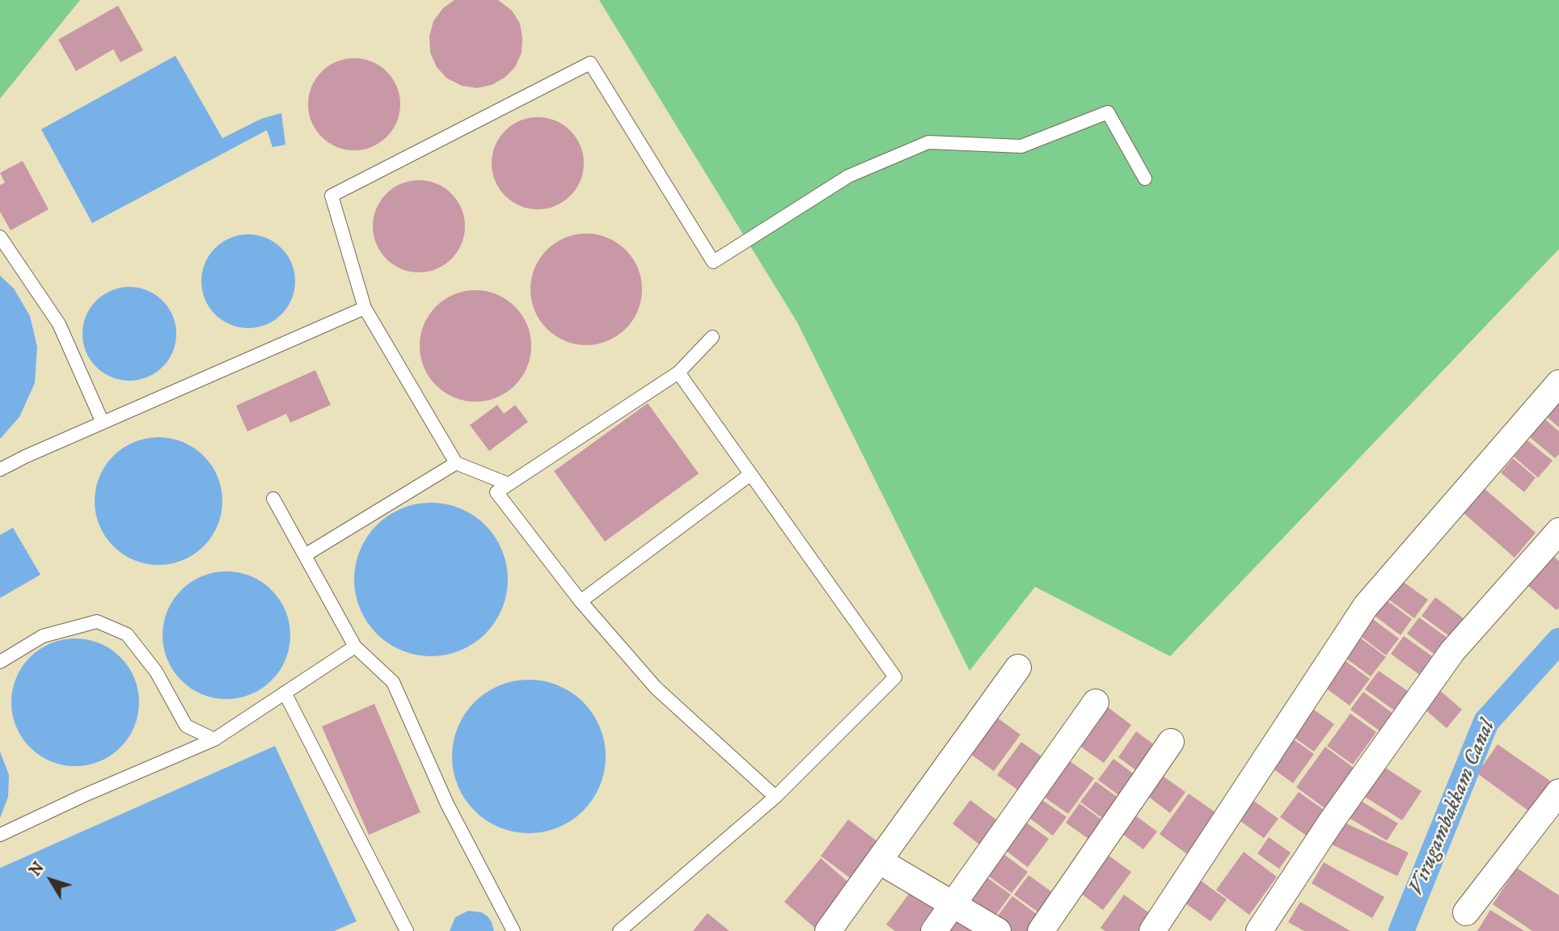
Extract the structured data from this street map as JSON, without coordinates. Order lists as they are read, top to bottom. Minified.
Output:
{"water":["Virugambakkam Canal"],"north":"top left"}
